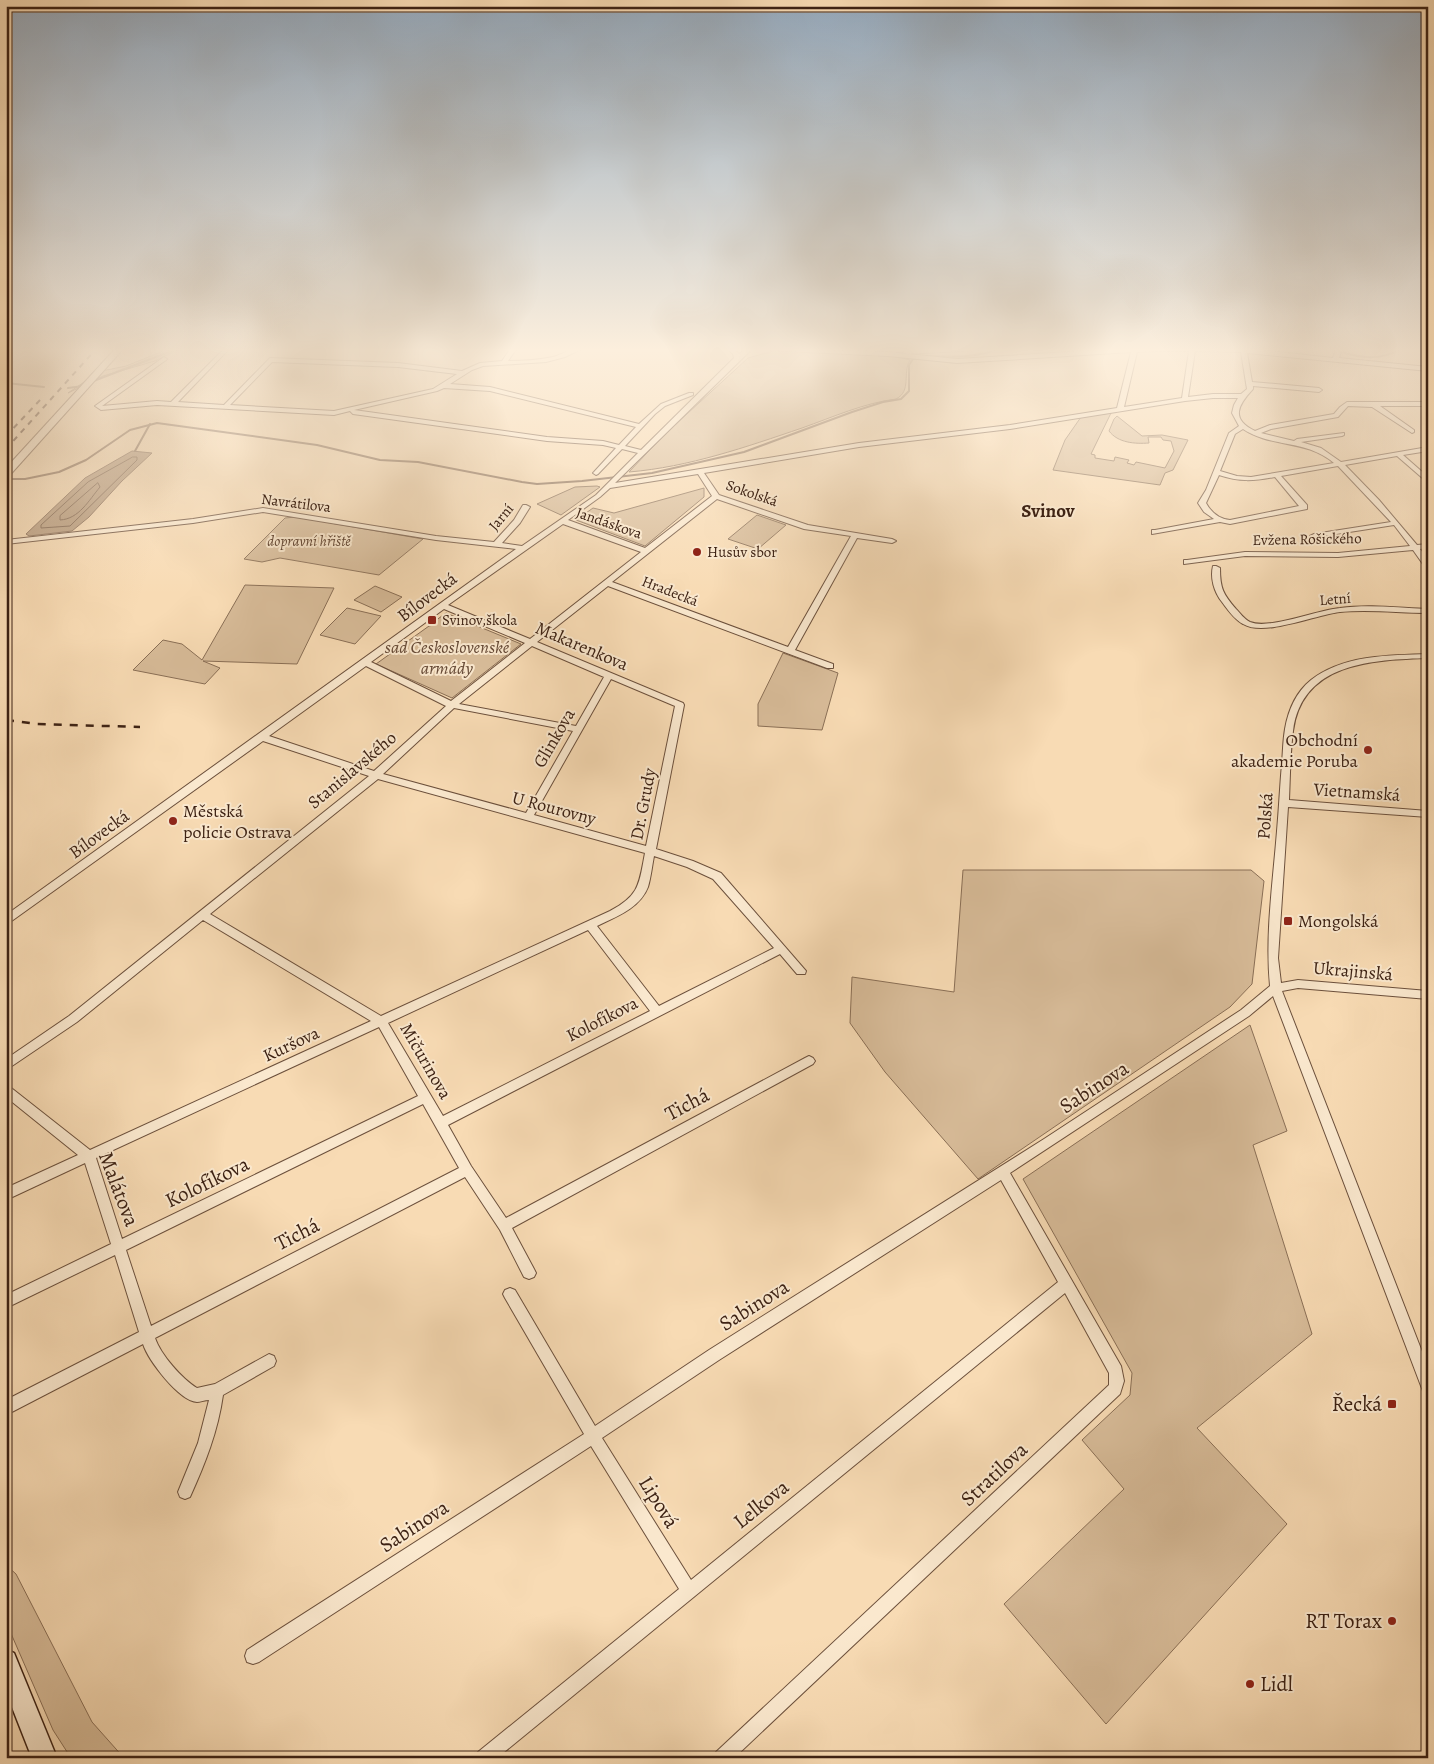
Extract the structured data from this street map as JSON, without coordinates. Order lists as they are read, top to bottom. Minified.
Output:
{"streets":{"street":["Sokolská","Navrátilova","Jarní","Jandáskova","Evžena Rošického","Hradecká","Bílovecká","Letní","Makarenkova","Glinkova","Stanislavského","Vietnamská","Dr. Grudy","U Rourovny","Polská","Ukrajinská","Kolofíkova","Kuršova","Mičurinova","Sabinova","Tichá","Malátova","Stratilova","Lipová","Lelkova"]},"crossings":[["Sokolská","Stanislavského"],["Navrátilova","Jarní"],["Navrátilova","Bílovecká"],["Jandáskova","Bílovecká"],["Jandáskova","Stanislavského"],["Hradecká","Stanislavského"],["Bílovecká","Makarenkova"],["Bílovecká","U Rourovny"],["Makarenkova","Glinkova"],["Makarenkova","Stanislavského"],["Makarenkova","Dr. Grudy"],["Glinkova","U Rourovny"],["Stanislavského","U Rourovny"],["Stanislavského","Mičurinova"],["Vietnamská","Polská"],["Dr. Grudy","U Rourovny"],["Dr. Grudy","Kuršova"],["U Rourovny","Kolofíkova"],["Polská","Ukrajinská"],["Polská","Sabinova"],["Ukrajinská","Sabinova"],["Kolofíkova","Mičurinova"],["Kolofíkova","Malátova"],["Kuršova","Mičurinova"],["Kuršova","Malátova"],["Mičurinova","Tichá"],["Sabinova","Stratilova"],["Sabinova","Lipová"],["Tichá","Malátova"],["Stratilova","Lelkova"],["Lipová","Lelkova"]],"districts":["Svinov"],"parks":["dopravní hřiště","sad Československé armády"],"places":{"other":["Husův sbor","Obchodní akademie Poruba","Městská policie Ostrava","RT Torax","Lidl"],"transit":["Svinov,škola","Mongolská","Řecká"]}}
